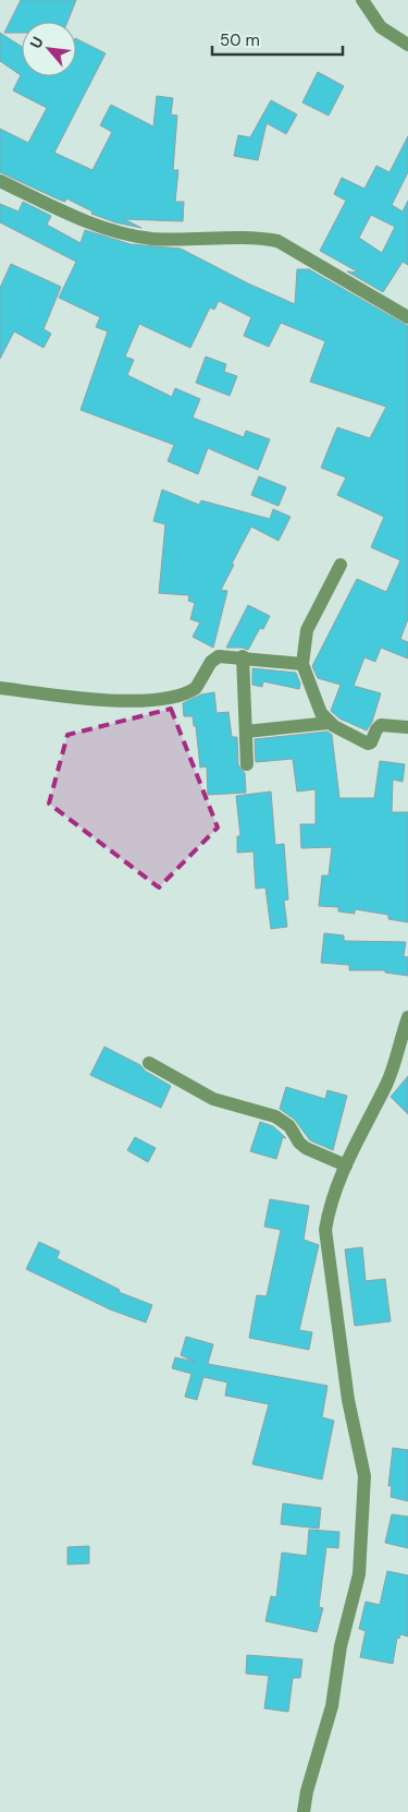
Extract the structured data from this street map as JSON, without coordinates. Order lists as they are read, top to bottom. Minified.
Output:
{"scale_bar":"50 m","north":"top left"}
